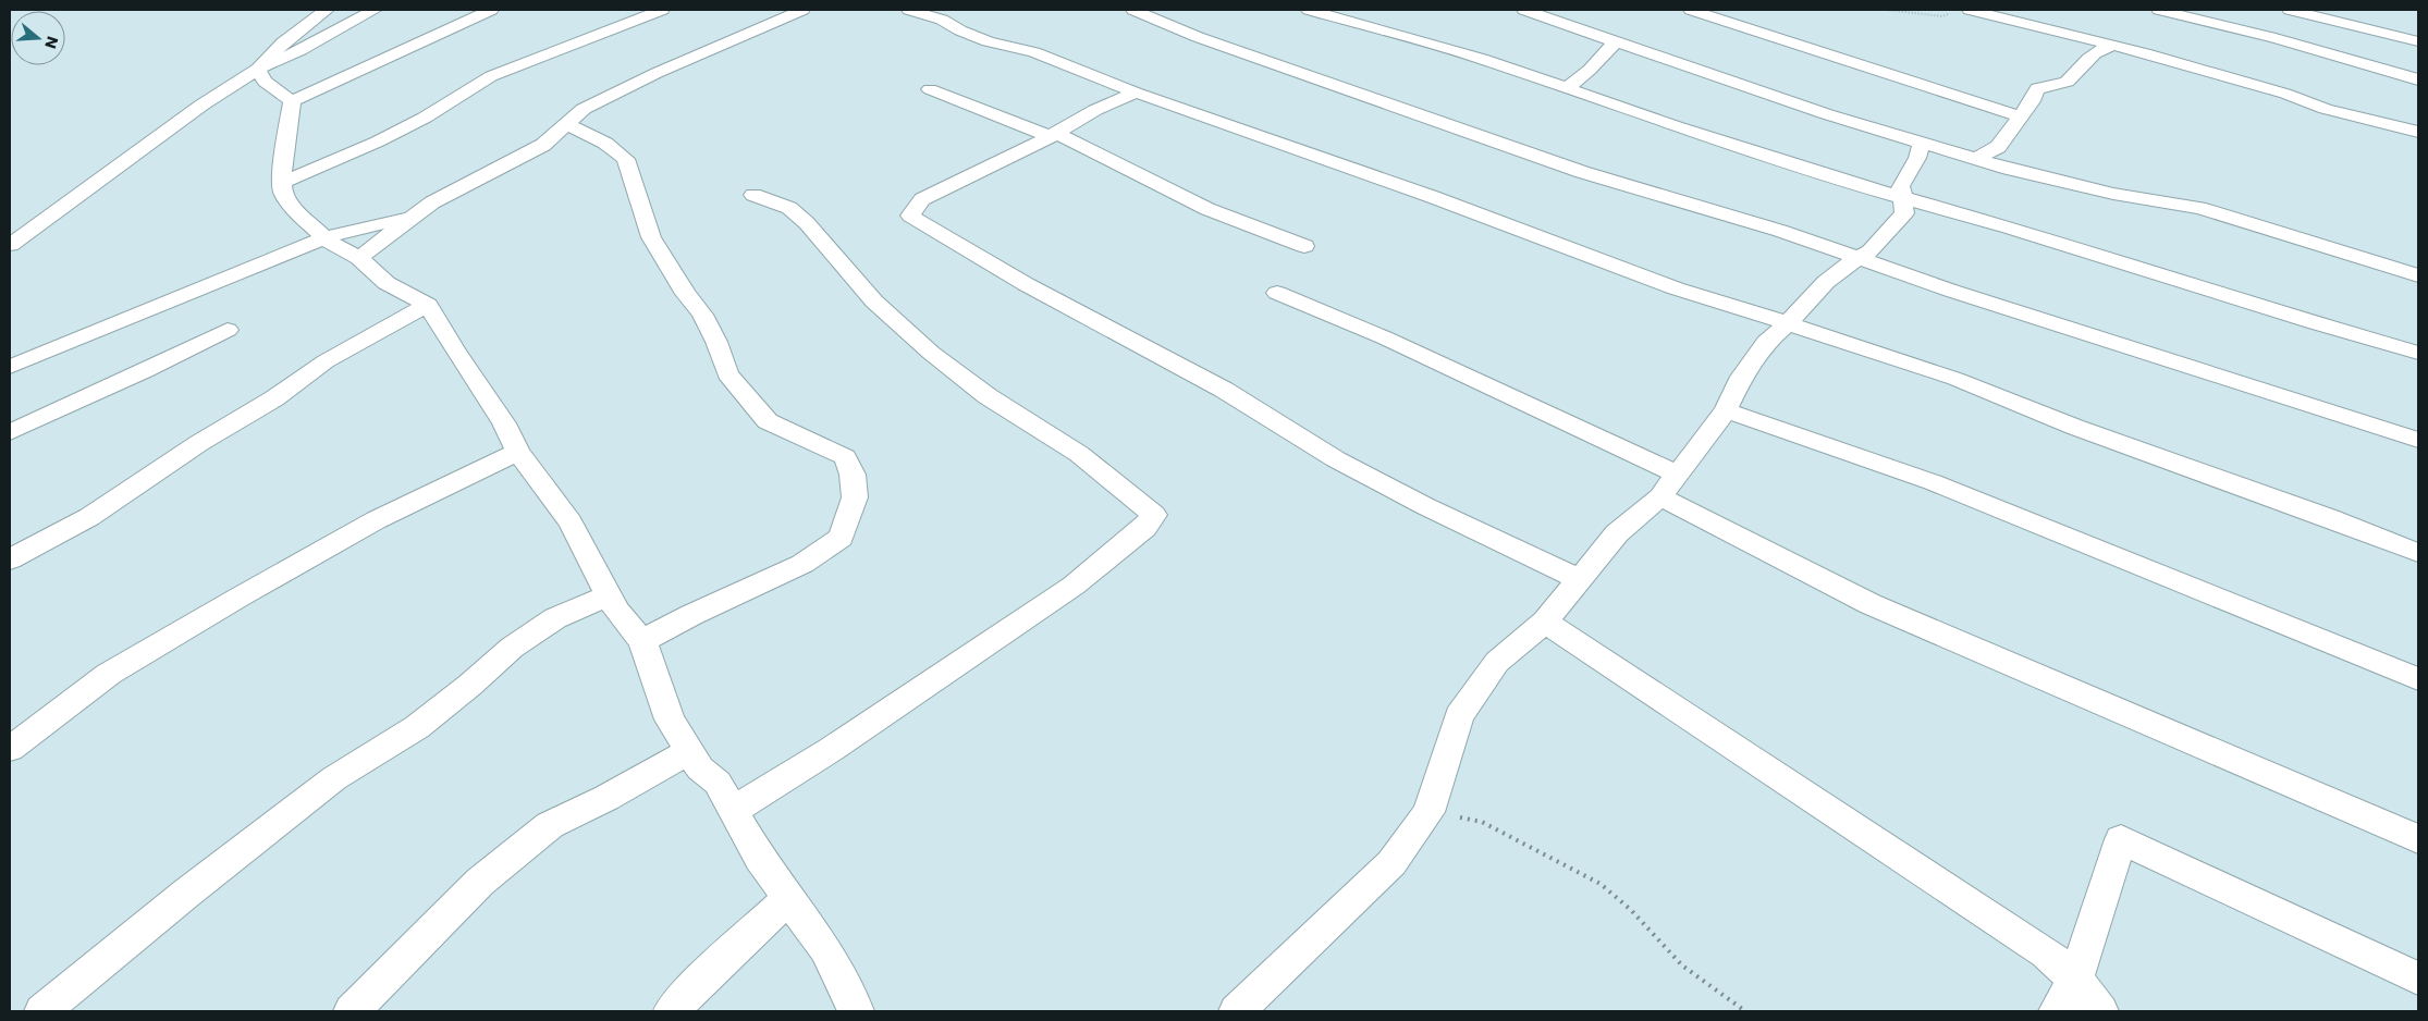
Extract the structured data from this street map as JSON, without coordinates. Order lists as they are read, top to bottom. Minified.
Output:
{"north":"right"}
